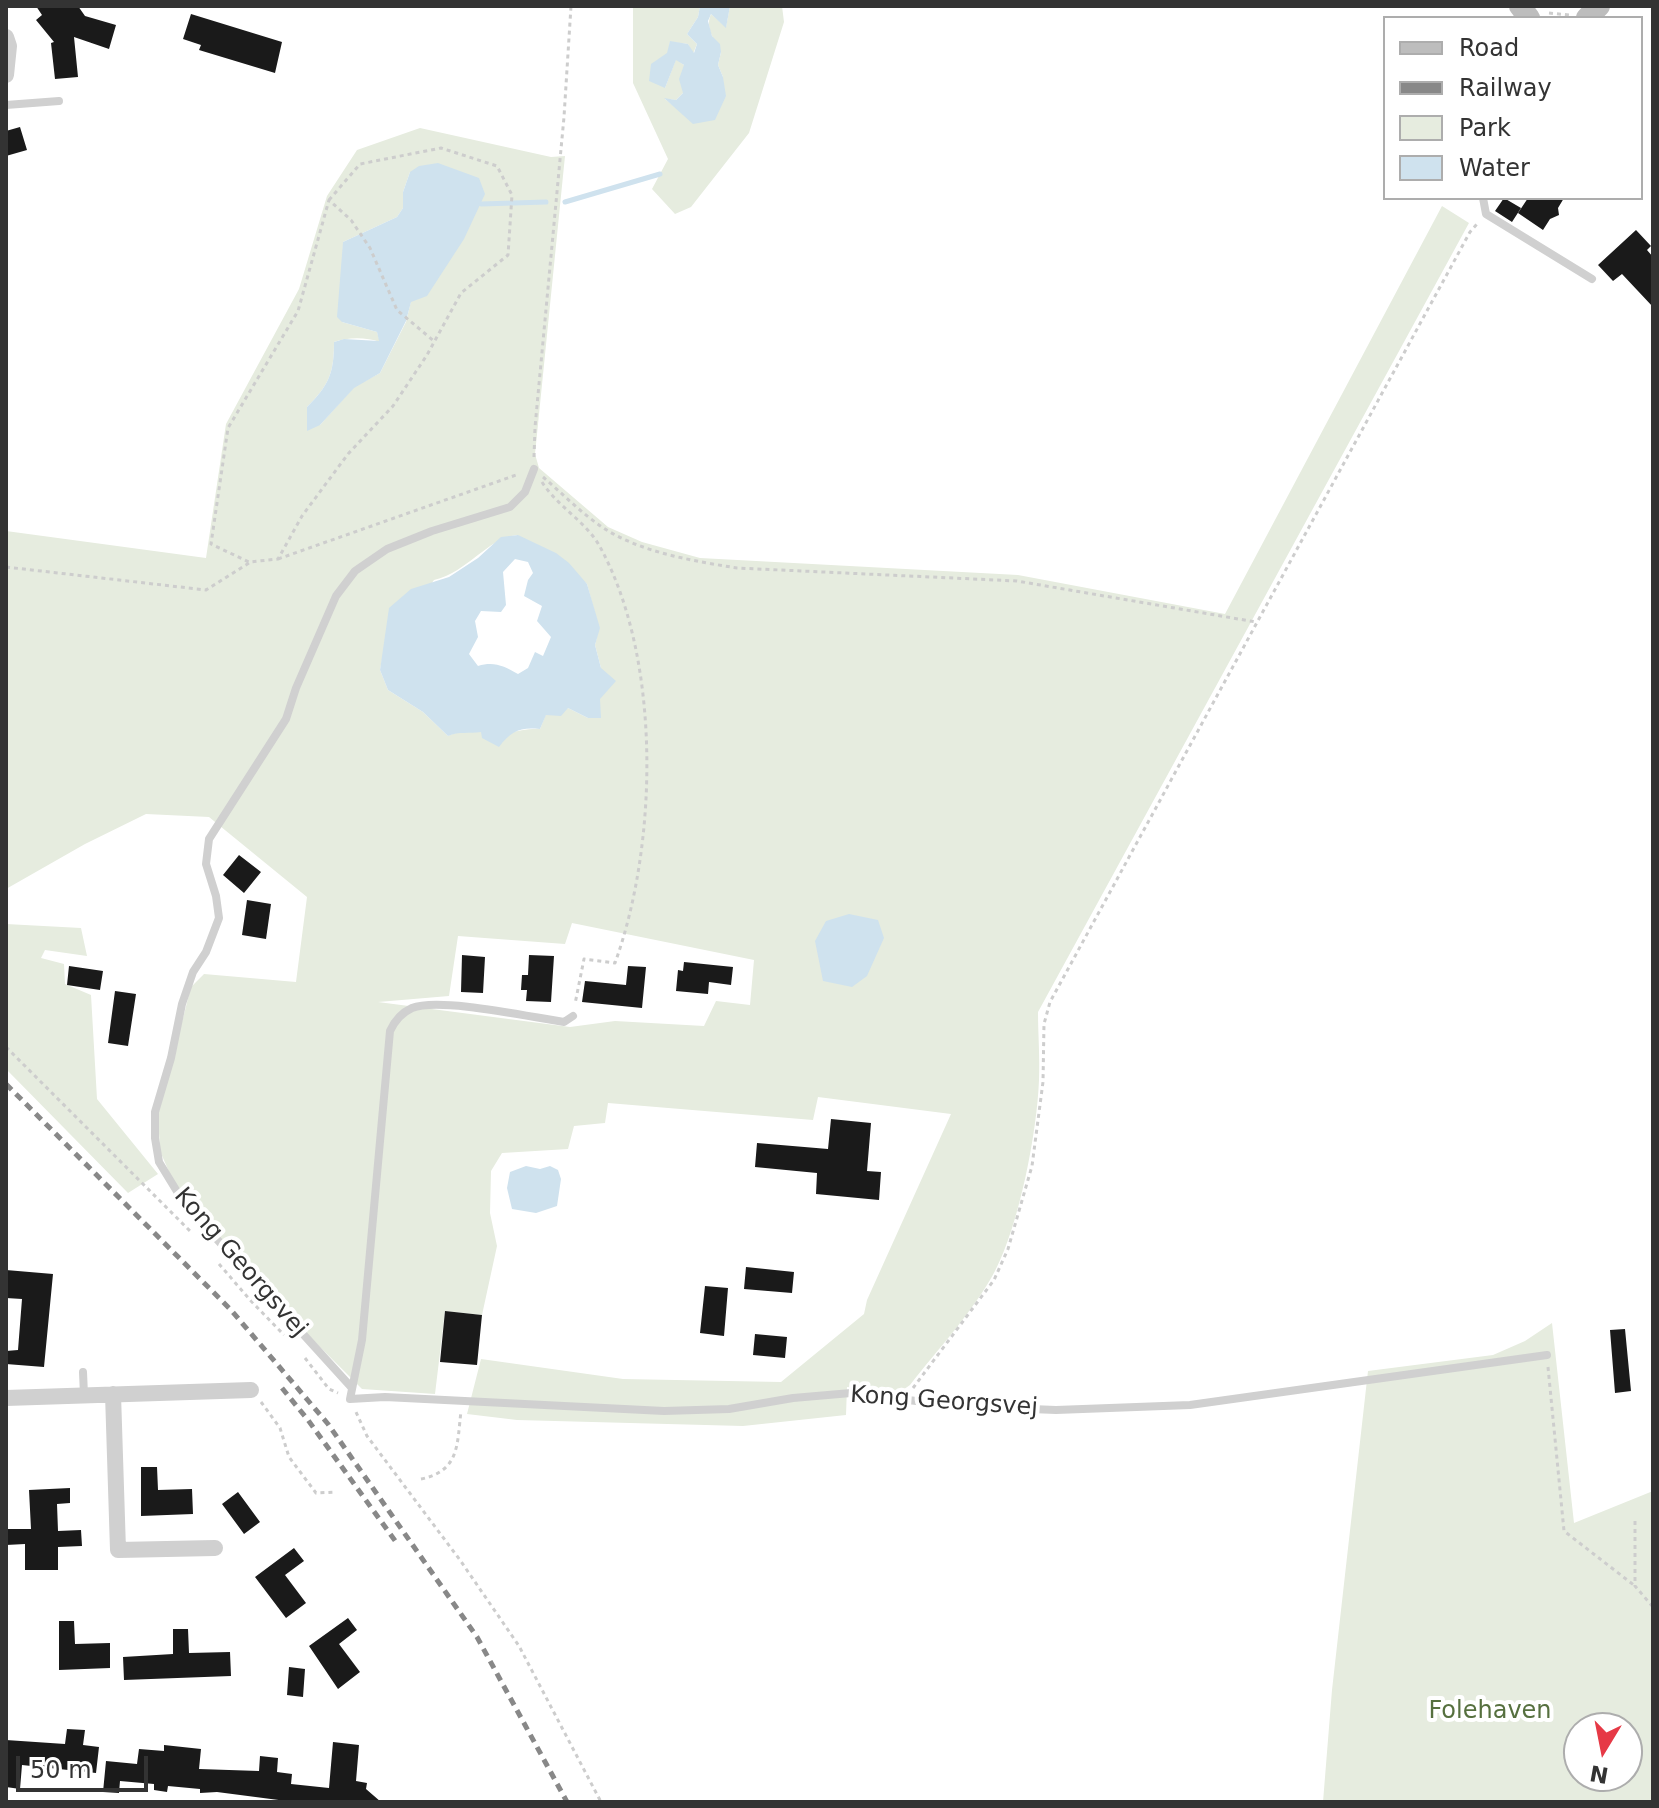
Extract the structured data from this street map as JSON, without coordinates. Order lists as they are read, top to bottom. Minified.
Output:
{"streets":{"lane":["Kong Georgsvej"]},"parks":["Folehaven"],"legend":["Road","Railway","Park","Water"],"scale_bar":"50 m","north":"bottom"}
